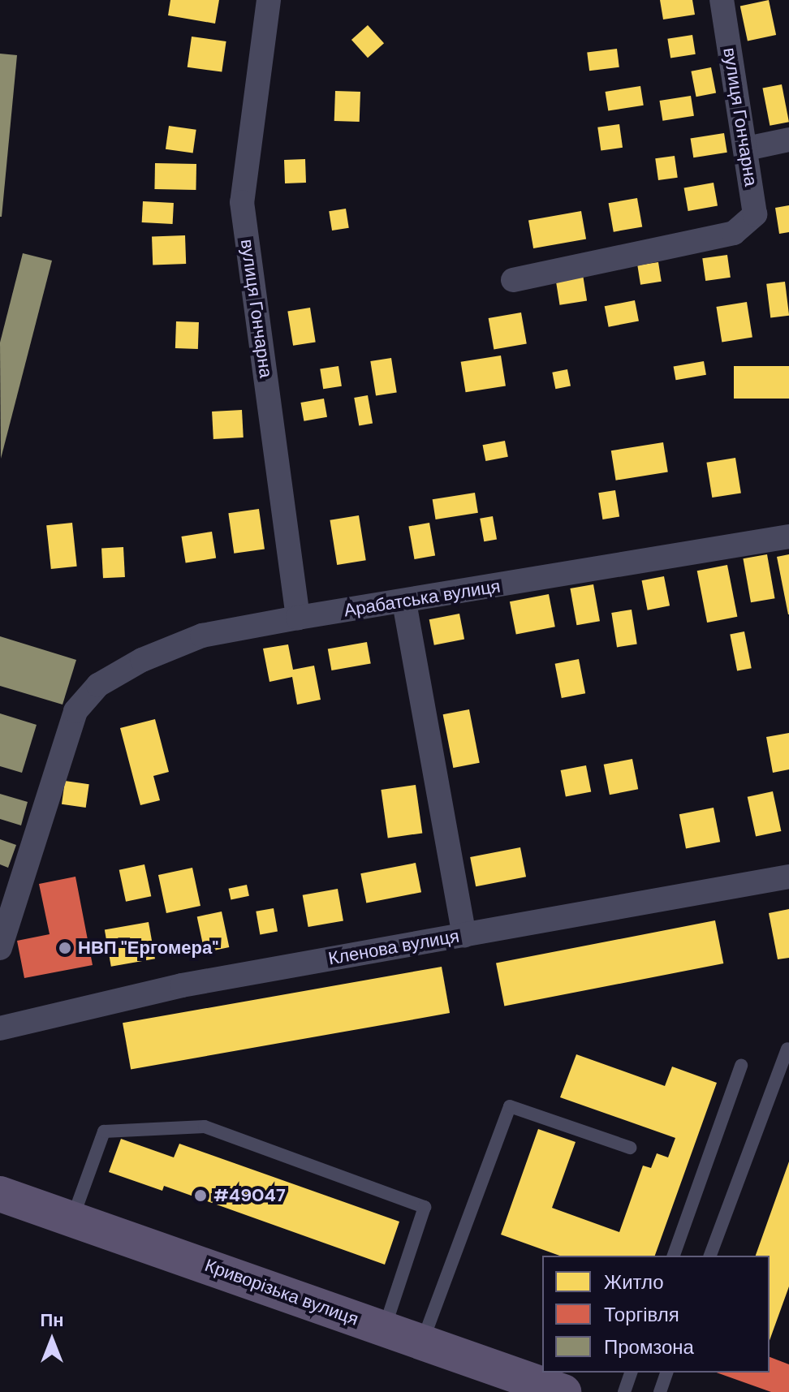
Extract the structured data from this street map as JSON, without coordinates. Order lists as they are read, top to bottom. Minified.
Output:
{"streets":{"main road":["Криворізька вулиця"],"street":["вулиця Гончарна","Арабатська вулиця","Кленова вулиця"]},"crossings":[["вулиця Гончарна","Арабатська вулиця"]],"places":["НВП \"Ергомера\"","#49047"],"legend":["Житло","Торгівля","Промзона"],"north":"top"}
